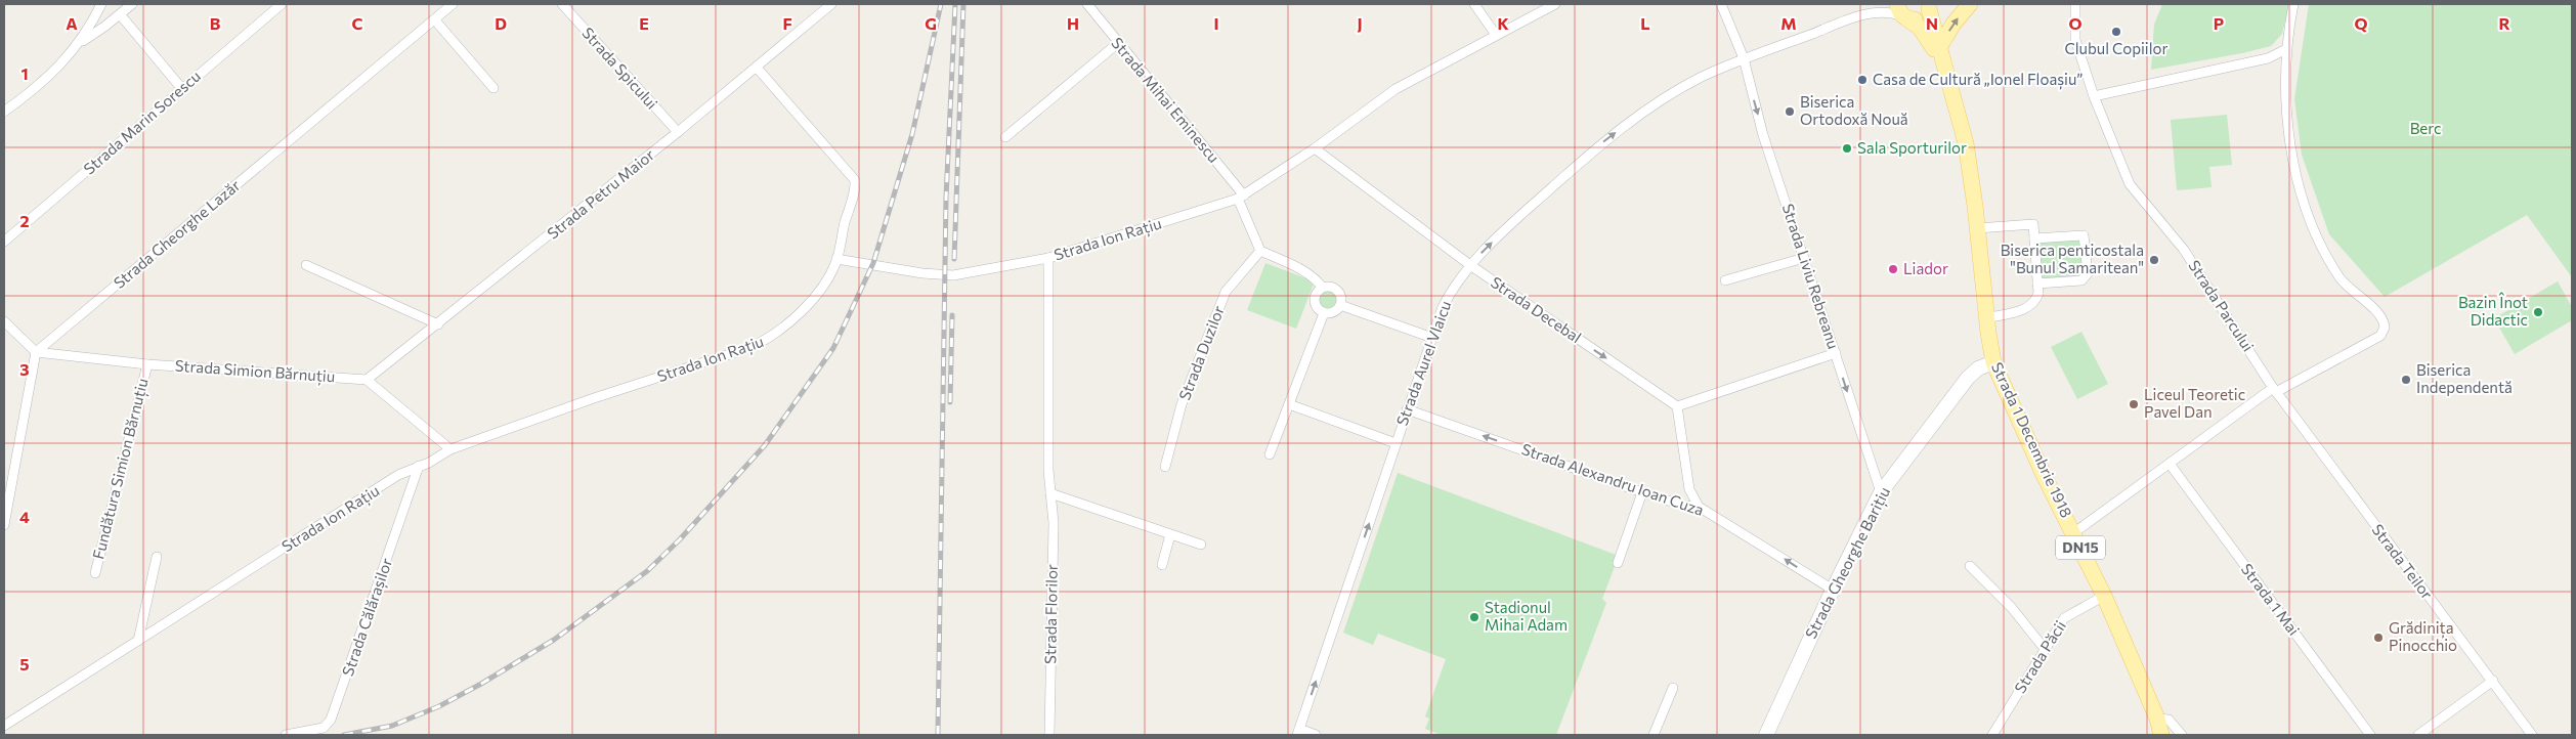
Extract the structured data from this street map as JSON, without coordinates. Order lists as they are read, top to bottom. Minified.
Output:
{"streets":{"main road":["Strada 1 Decembrie 1918","DN15"],"street":["Strada Spicului","Strada Mihai Eminescu","Strada Marin Sorescu","Strada Petru Maior","Strada Gheorghe Lazăr","Strada Ion Rațiu","Strada Liviu Rebreanu","Strada Parcului","Strada Decebal","Strada Duzilor","Strada Aurel Vlaicu","Strada Simion Bărnuțiu","Fundătura Simion Bărnuțiu","Strada Alexandru Ioan Cuza","Strada Teilor","Strada Gheorghe Barițiu","Strada 1 Mai","Strada Florilor","Strada Călărașilor","Strada Păcii"]},"crossings":[["Strada Spicului","Strada Petru Maior"],["Strada Mihai Eminescu","Strada Ion Rațiu"],["Strada Mihai Eminescu","Strada Duzilor"],["Strada Petru Maior","Strada Simion Bărnuțiu"],["Strada Gheorghe Lazăr","Strada Simion Bărnuțiu"],["Strada Ion Rațiu","Strada Decebal"],["Strada Ion Rațiu","Strada Florilor"],["Strada Ion Rațiu","Strada Călărașilor"],["Strada Liviu Rebreanu","Strada Aurel Vlaicu"],["Strada Liviu Rebreanu","Strada Gheorghe Barițiu"],["Strada Parcului","Strada Teilor"],["Strada Decebal","Strada Aurel Vlaicu"],["Strada Aurel Vlaicu","Strada Alexandru Ioan Cuza"],["Strada Simion Bărnuțiu","Fundătura Simion Bărnuțiu"],["Strada 1 Decembrie 1918","DN15"],["Strada 1 Decembrie 1918","Strada Gheorghe Barițiu"],["Strada 1 Decembrie 1918","Strada Păcii"],["Strada Alexandru Ioan Cuza","Strada Gheorghe Barițiu"]],"one_way":["Strada Liviu Rebreanu","Strada Decebal","Strada Aurel Vlaicu","Strada Alexandru Ioan Cuza"],"parks":["Berc"],"places":["Clubul Copiilor","Casa de Cultură „Ionel Floașiu”","Biserica Ortodoxă Nouă","Sala Sporturilor","Biserica penticostala \"Bunul Samaritean\"","Liador","Bazin Înot Didactic","Biserica Independentă","Liceul Teoretic Pavel Dan","Stadionul Mihai Adam","Grădinița Pinocchio"],"grid":{"columns":["A","B","C","D","E","F","G","H","I","J","K","L","M","N","O","P","Q","R"],"rows":["1","2","3","4","5"]}}
